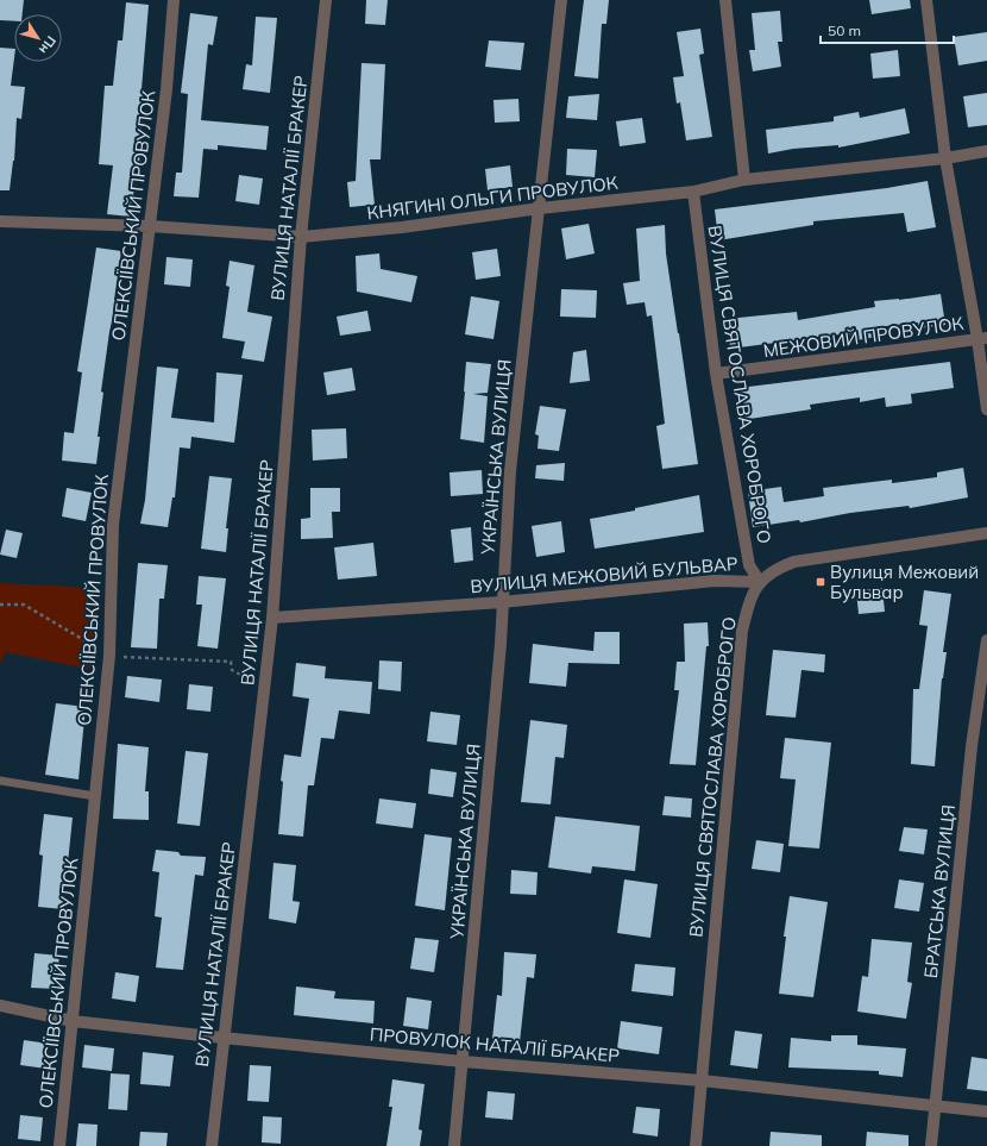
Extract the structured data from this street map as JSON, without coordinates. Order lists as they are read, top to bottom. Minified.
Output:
{"streets":{"street":["ВУЛИЦЯ НАТАЛІЇ БРАКЕР","КНЯГИНІ ОЛЬГИ ПРОВУЛОК","ОЛЕКСІЇВСЬКИЙ ПРОВУЛОК","МЕЖОВИЙ ПРОВУЛОК","ВУЛИЦЯ СВЯТОСЛАВА ХОРОБРОГО","УКРАЇНСЬКА ВУЛИЦЯ","ВУЛИЦЯ МЕЖОВИЙ БУЛЬВАР","БРАТСЬКА ВУЛИЦЯ","ПРОВУЛОК НАТАЛІЇ БРАКЕР"]},"crossings":[["ВУЛИЦЯ НАТАЛІЇ БРАКЕР","КНЯГИНІ ОЛЬГИ ПРОВУЛОК"],["ВУЛИЦЯ НАТАЛІЇ БРАКЕР","ВУЛИЦЯ МЕЖОВИЙ БУЛЬВАР"],["ВУЛИЦЯ НАТАЛІЇ БРАКЕР","ПРОВУЛОК НАТАЛІЇ БРАКЕР"],["КНЯГИНІ ОЛЬГИ ПРОВУЛОК","ОЛЕКСІЇВСЬКИЙ ПРОВУЛОК"],["КНЯГИНІ ОЛЬГИ ПРОВУЛОК","ВУЛИЦЯ СВЯТОСЛАВА ХОРОБРОГО"],["КНЯГИНІ ОЛЬГИ ПРОВУЛОК","УКРАЇНСЬКА ВУЛИЦЯ"],["ОЛЕКСІЇВСЬКИЙ ПРОВУЛОК","ПРОВУЛОК НАТАЛІЇ БРАКЕР"],["МЕЖОВИЙ ПРОВУЛОК","ВУЛИЦЯ СВЯТОСЛАВА ХОРОБРОГО"],["ВУЛИЦЯ СВЯТОСЛАВА ХОРОБРОГО","ВУЛИЦЯ МЕЖОВИЙ БУЛЬВАР"],["ВУЛИЦЯ СВЯТОСЛАВА ХОРОБРОГО","ПРОВУЛОК НАТАЛІЇ БРАКЕР"],["УКРАЇНСЬКА ВУЛИЦЯ","ВУЛИЦЯ МЕЖОВИЙ БУЛЬВАР"],["УКРАЇНСЬКА ВУЛИЦЯ","ПРОВУЛОК НАТАЛІЇ БРАКЕР"],["БРАТСЬКА ВУЛИЦЯ","ПРОВУЛОК НАТАЛІЇ БРАКЕР"]],"places":{"transit":["Вулиця Межовий Бульвар"]},"scale_bar":"50 m","north":"bottom right"}
